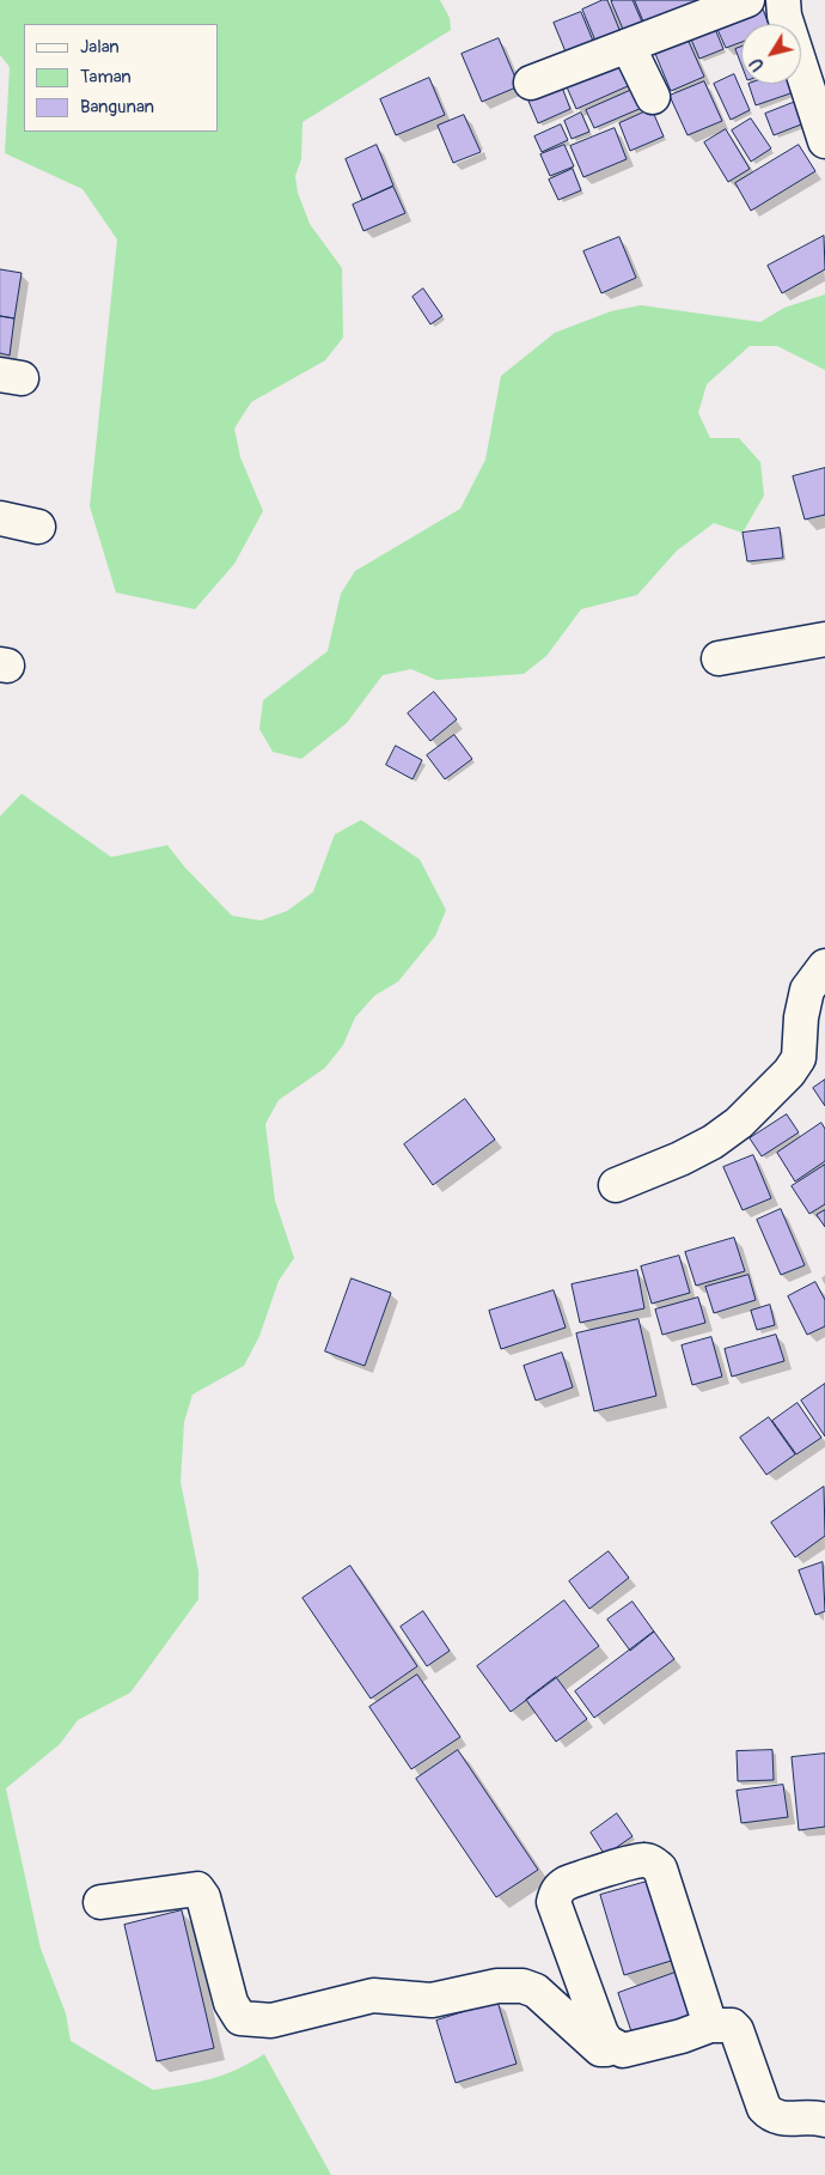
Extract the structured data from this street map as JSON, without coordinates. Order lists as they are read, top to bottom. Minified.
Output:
{"legend":["Jalan","Taman","Bangunan"],"north":"bottom left"}
